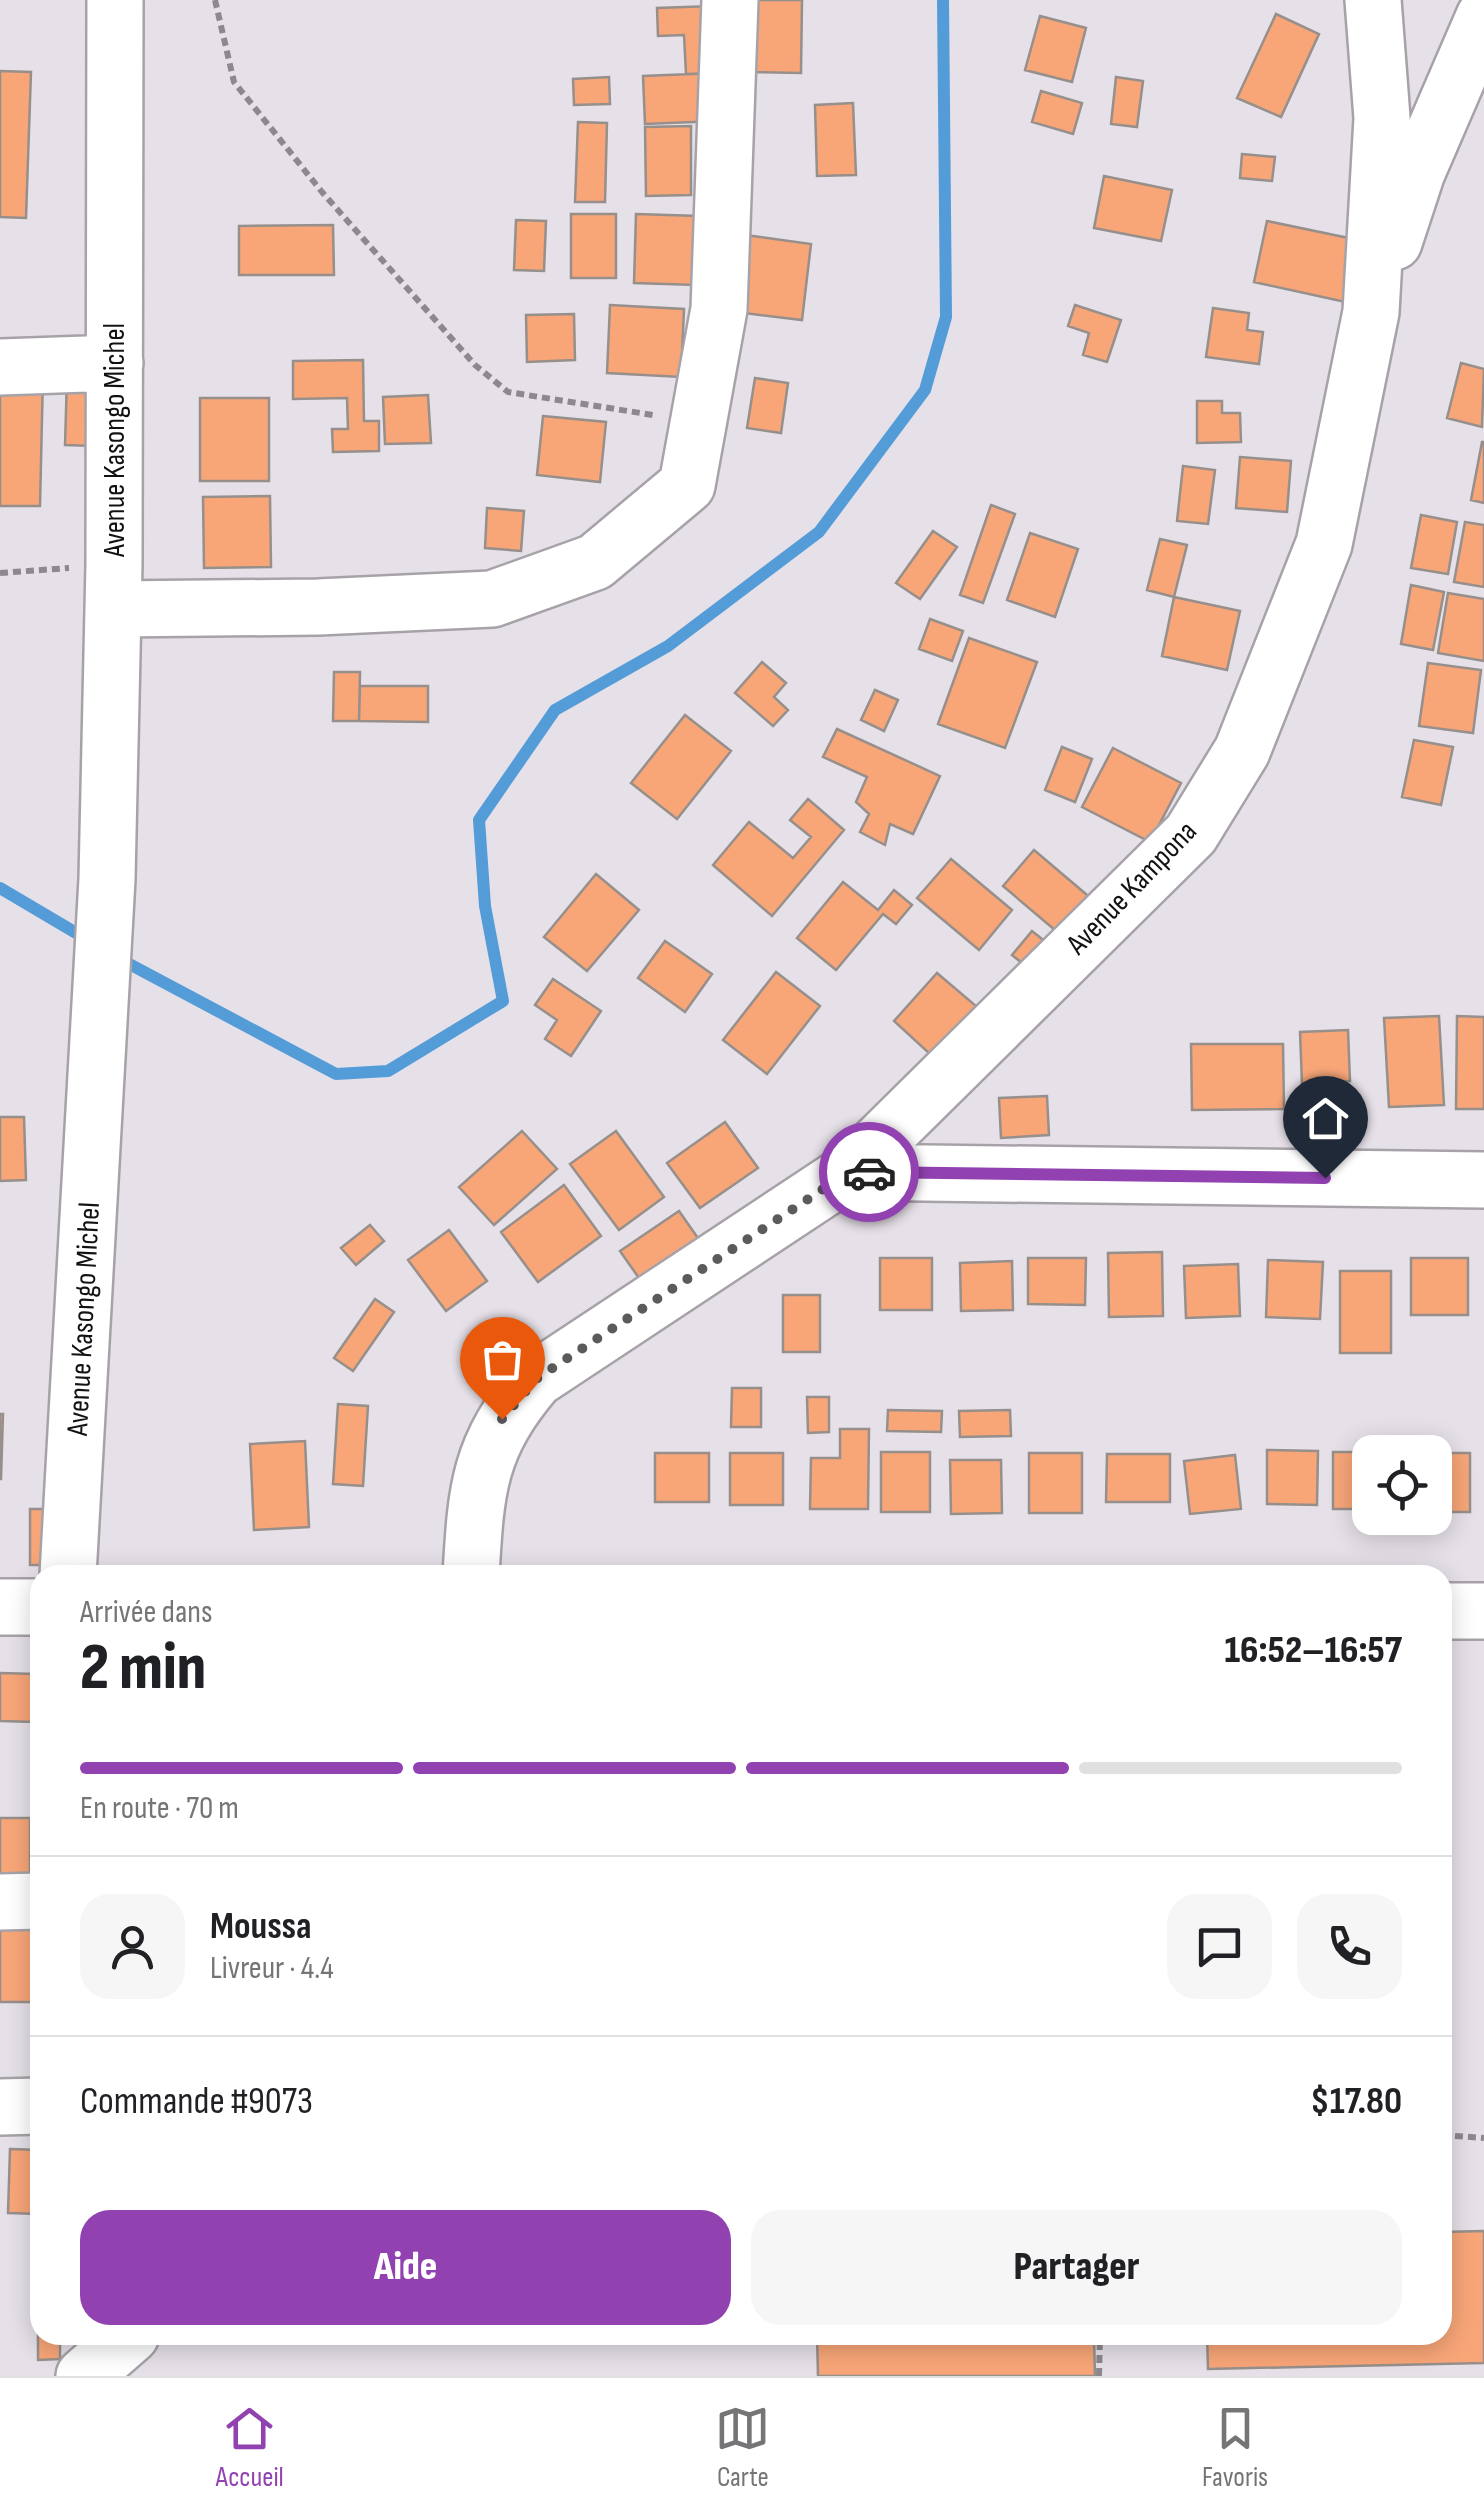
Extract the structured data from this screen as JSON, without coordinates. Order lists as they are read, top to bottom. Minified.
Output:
{"streets":{"street":["Avenue Kasongo Michel","Avenue Kampona"]},"page":{"heading":["2 min","Arrivée dans","16:52–16:57"],"panel":["Moussa","Livreur · 4.4","Commande #9073","$17.80"],"bar":"En route · 70 m","buttons":["Aide","Partager"],"tabs":["Accueil","Carte","Favoris"]}}
